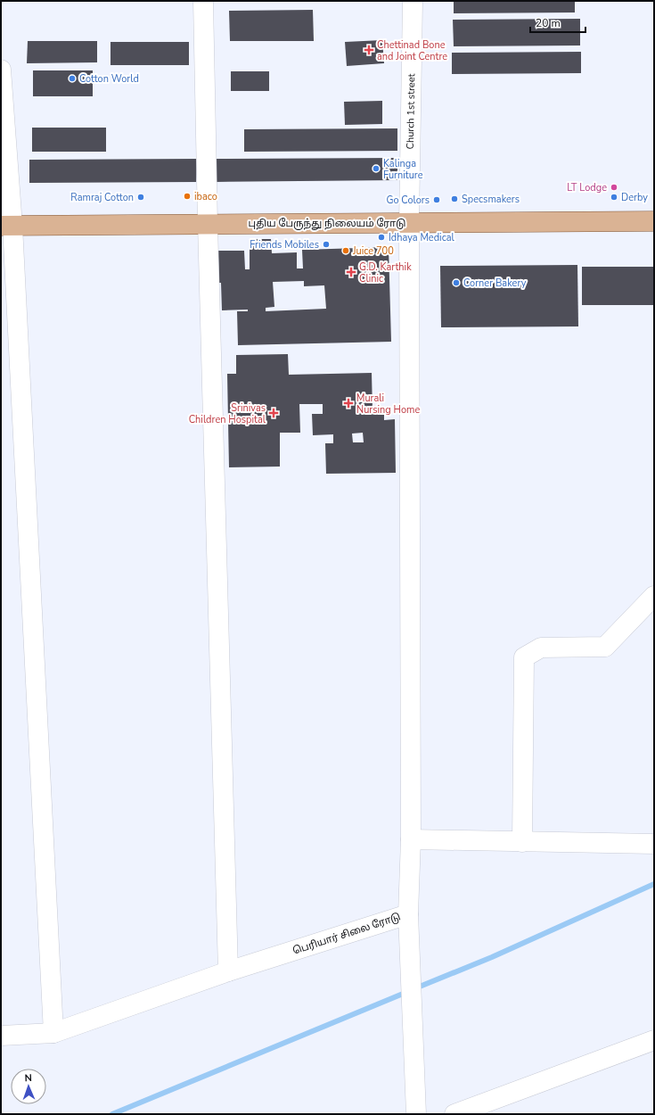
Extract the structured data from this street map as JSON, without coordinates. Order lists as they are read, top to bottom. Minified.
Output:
{"streets":{"main road":["புதிய பேருந்து நிலையம் ரோடு"],"street":["Church 1st street","பெரியார் சிலை ரோடு"]},"crossings":[["Church 1st street","புதிய பேருந்து நிலையம் ரோடு"],["Church 1st street","பெரியார் சிலை ரோடு"]],"places":{"health":["Chettinad Bone and Joint Centre","G.D. Karthik Clinic","Murali Nursing Home","Srinivas Children Hospital"],"other":["Cotton World","Kalinga Furniture","LT Lodge","ibaco","Ramraj Cotton","Derby","Specsmakers","Go Colors","Idhaya Medical","Friends Mobiles","Juice 700","Corner Bakery"]},"scale_bar":"20 m","north":"top"}
